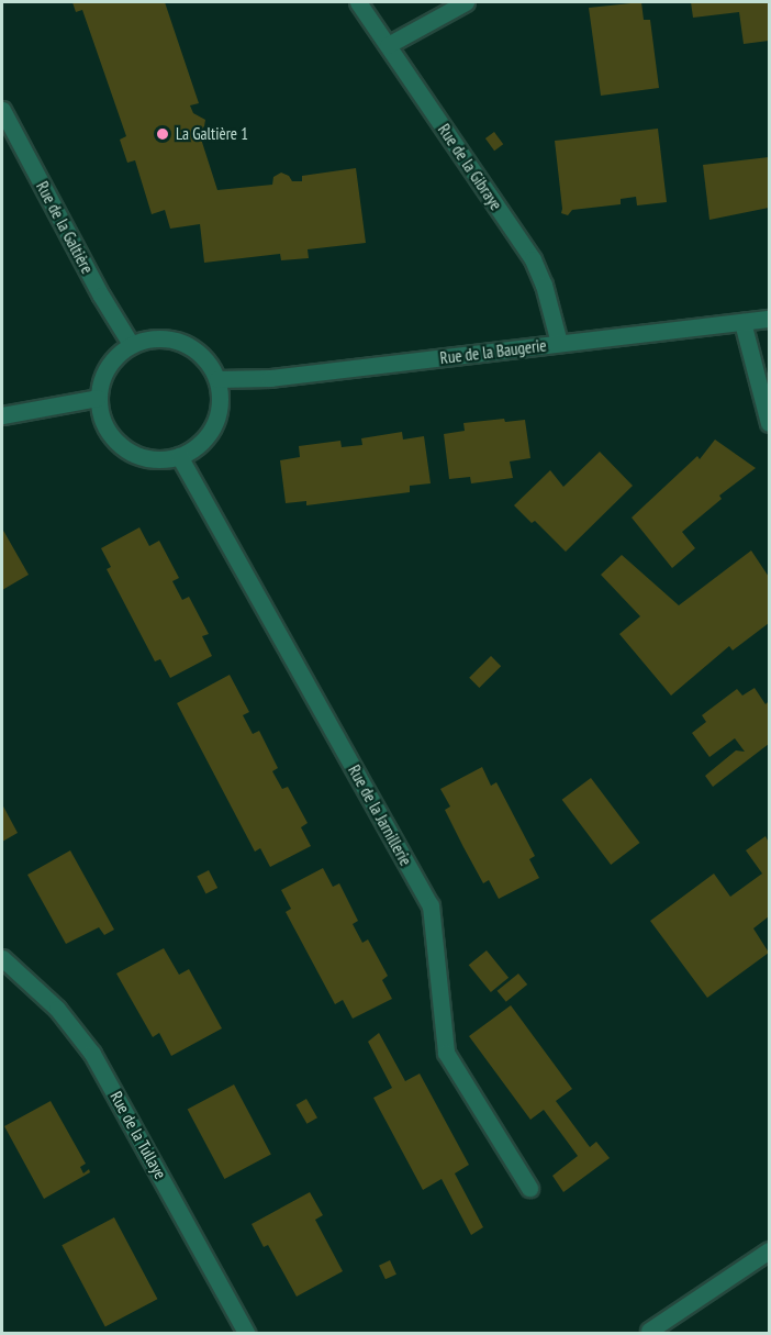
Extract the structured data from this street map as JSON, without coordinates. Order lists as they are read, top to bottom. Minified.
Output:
{"streets":{"street":["Rue de la Gibraye","Rue de la Galtière","Rue de la Baugerie","Rue de la Jarnillerie","Rue de la Tullaye"]},"crossings":[["Rue de la Gibraye","Rue de la Baugerie"],["Rue de la Galtière","Rue de la Baugerie"],["Rue de la Galtière","Rue de la Jarnillerie"],["Rue de la Baugerie","Rue de la Jarnillerie"]],"places":["La Galtière 1"]}
